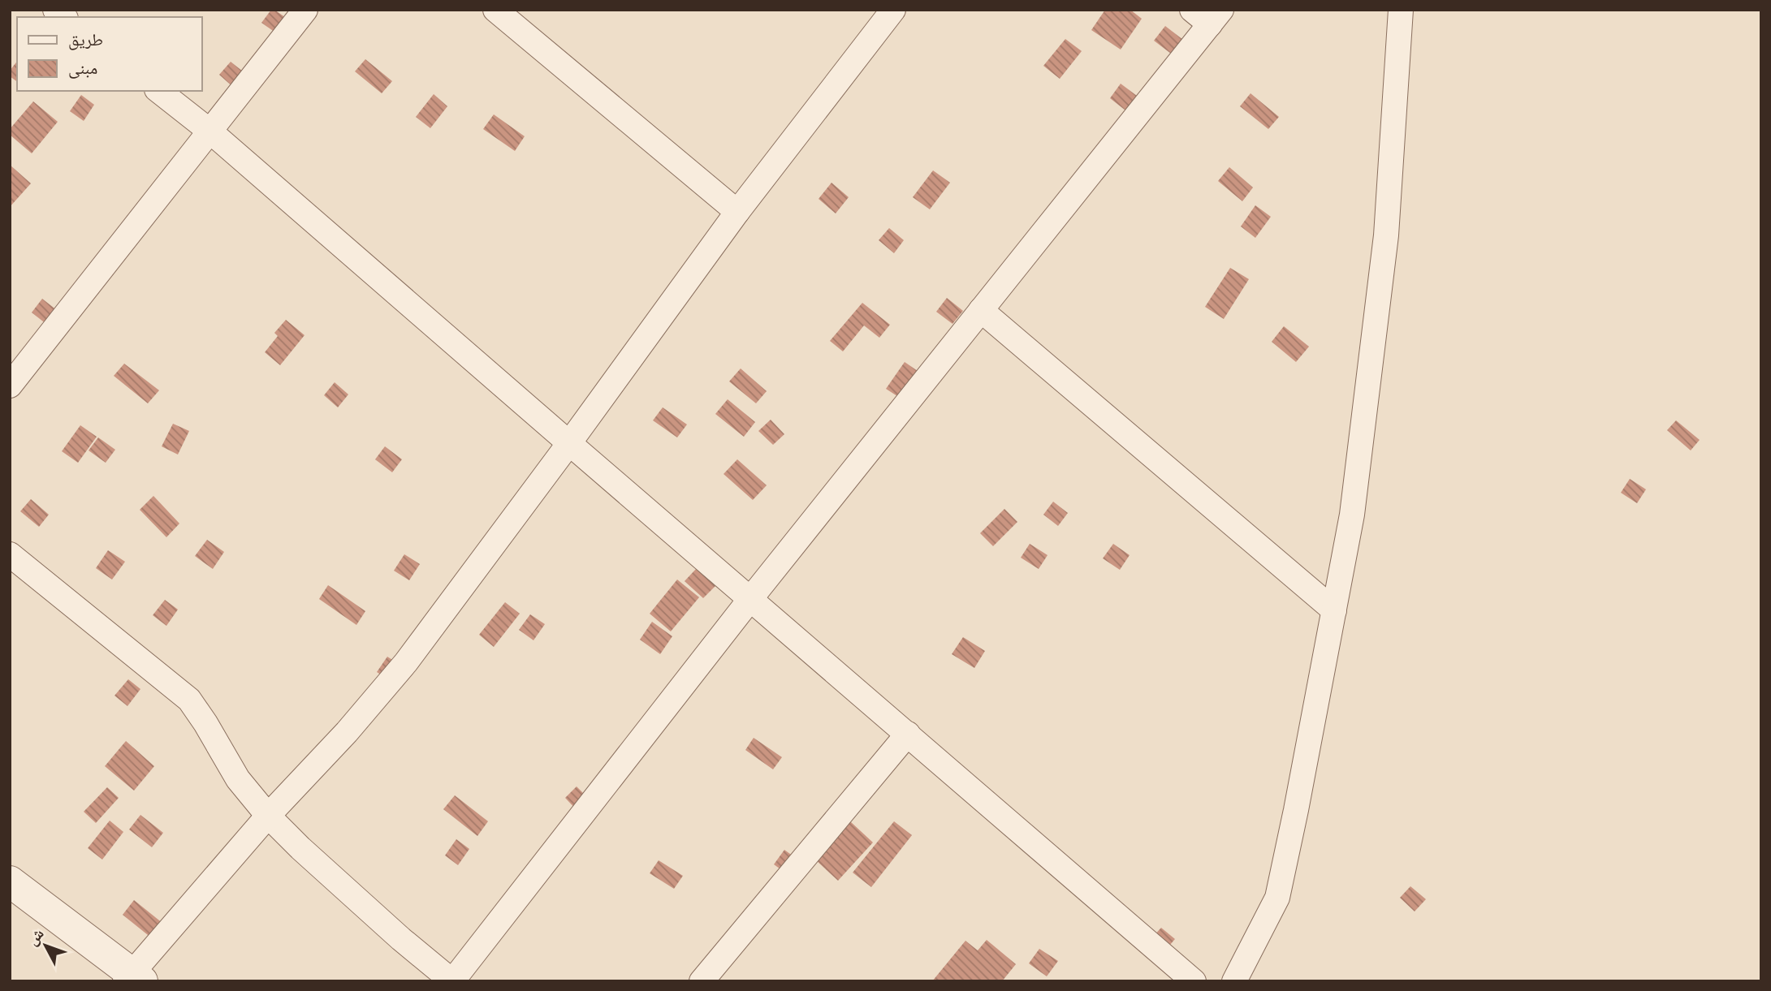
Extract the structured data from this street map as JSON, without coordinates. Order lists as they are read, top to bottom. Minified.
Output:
{"legend":["طريق","مبنى"],"north":"top left"}
